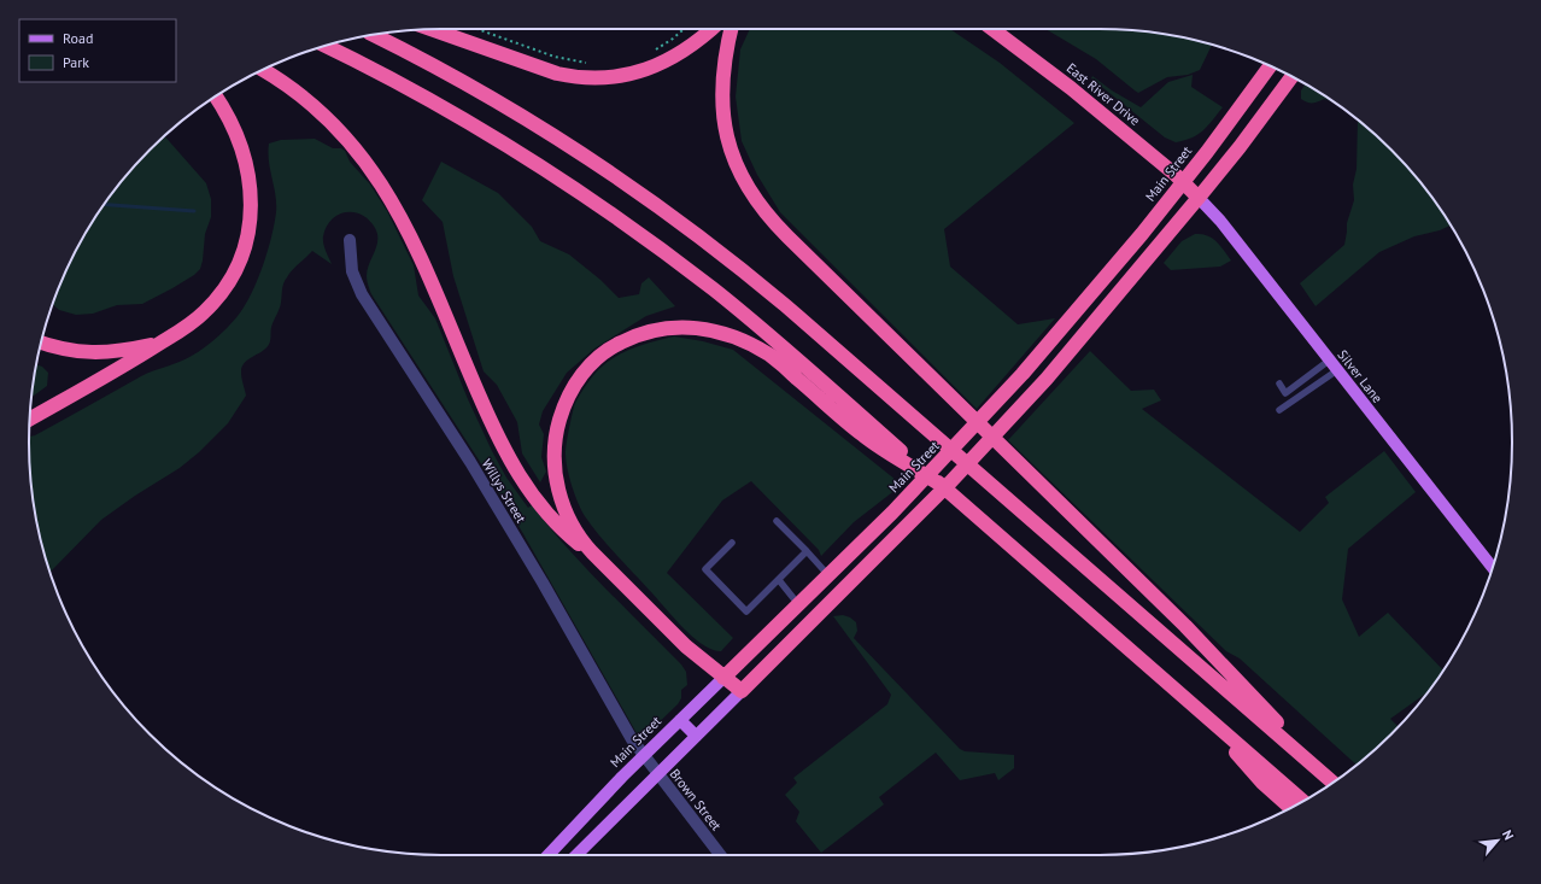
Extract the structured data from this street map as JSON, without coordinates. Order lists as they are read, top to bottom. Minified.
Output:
{"streets":{"highway":["East River Drive","Main Street"],"main road":["Silver Lane"],"street":["Willys Street","Brown Street"]},"crossings":[["East River Drive","Main Street"],["East River Drive","Silver Lane"],["Main Street","Willys Street"],["Main Street","Brown Street"],["Willys Street","Brown Street"]],"legend":["Road","Park"],"north":"top right"}
